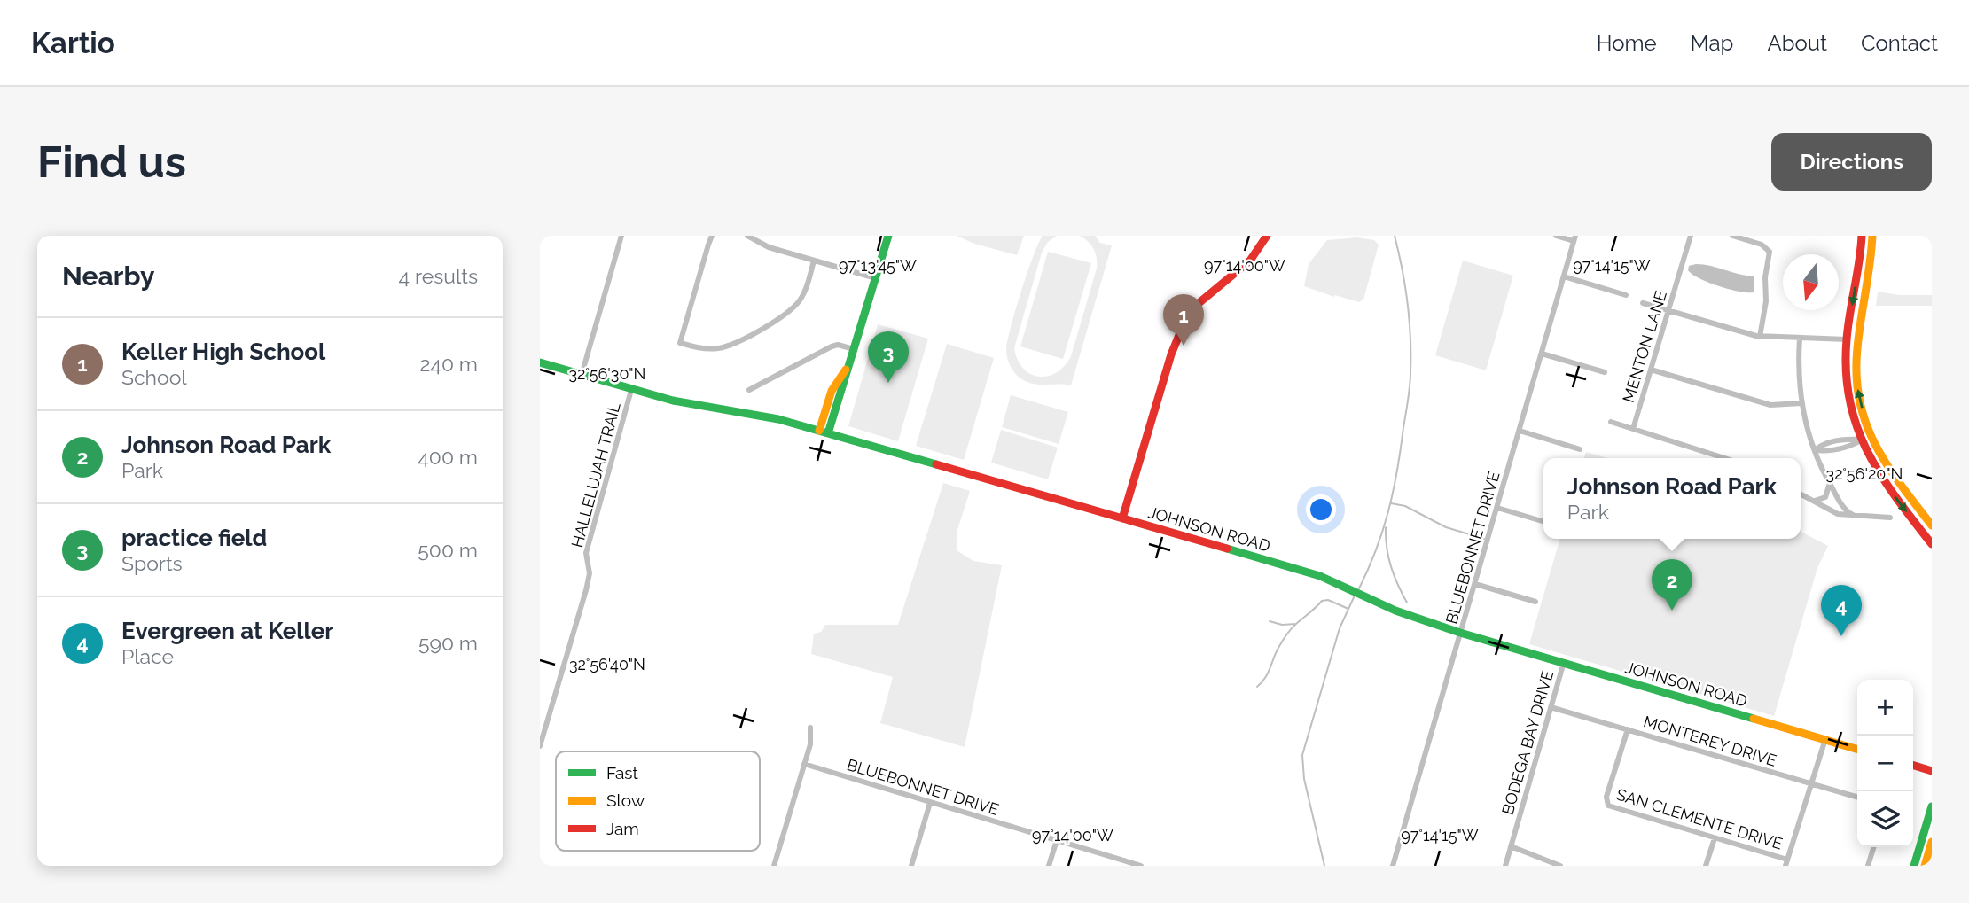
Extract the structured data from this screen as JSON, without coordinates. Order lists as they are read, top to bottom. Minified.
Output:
{"streets":{"main road":["JOHNSON ROAD"],"street":["MENTON LANE","HALLELUJAH TRAIL","BLUEBONNET DRIVE","MONTEREY DRIVE","BODEGA BAY DRIVE","SAN CLEMENTE DRIVE"]},"crossings":[["HALLELUJAH TRAIL","JOHNSON ROAD"],["JOHNSON ROAD","BLUEBONNET DRIVE"],["JOHNSON ROAD","BODEGA BAY DRIVE"],["MONTEREY DRIVE","BODEGA BAY DRIVE"],["MONTEREY DRIVE","SAN CLEMENTE DRIVE"]],"legend":["Fast","Slow","Jam"],"north":"bottom","page":{"header":"Kartio","nav":["Home","Map","About","Contact"],"buttons":"Directions","title":"Find us","heading":["Nearby","4 results"],"pins":["1","3","2","4"],"list":[{"mark":"1","name":"Keller High School","note":"School","value":"240 m"},{"mark":"2","name":"Johnson Road Park","note":"Park","value":"400 m"},{"mark":"3","name":"practice field","note":"Sports","value":"500 m"},{"mark":"4","name":"Evergreen at Keller","note":"Place","value":"590 m"}],"popup":["Johnson Road Park","Park"],"map_buttons":["+","−"]},"coordinates":["97°13'45\"W","97°14'00\"W","97°14'15\"W","32°56'30\"N","32°56'20\"N","32°56'40\"N"]}
